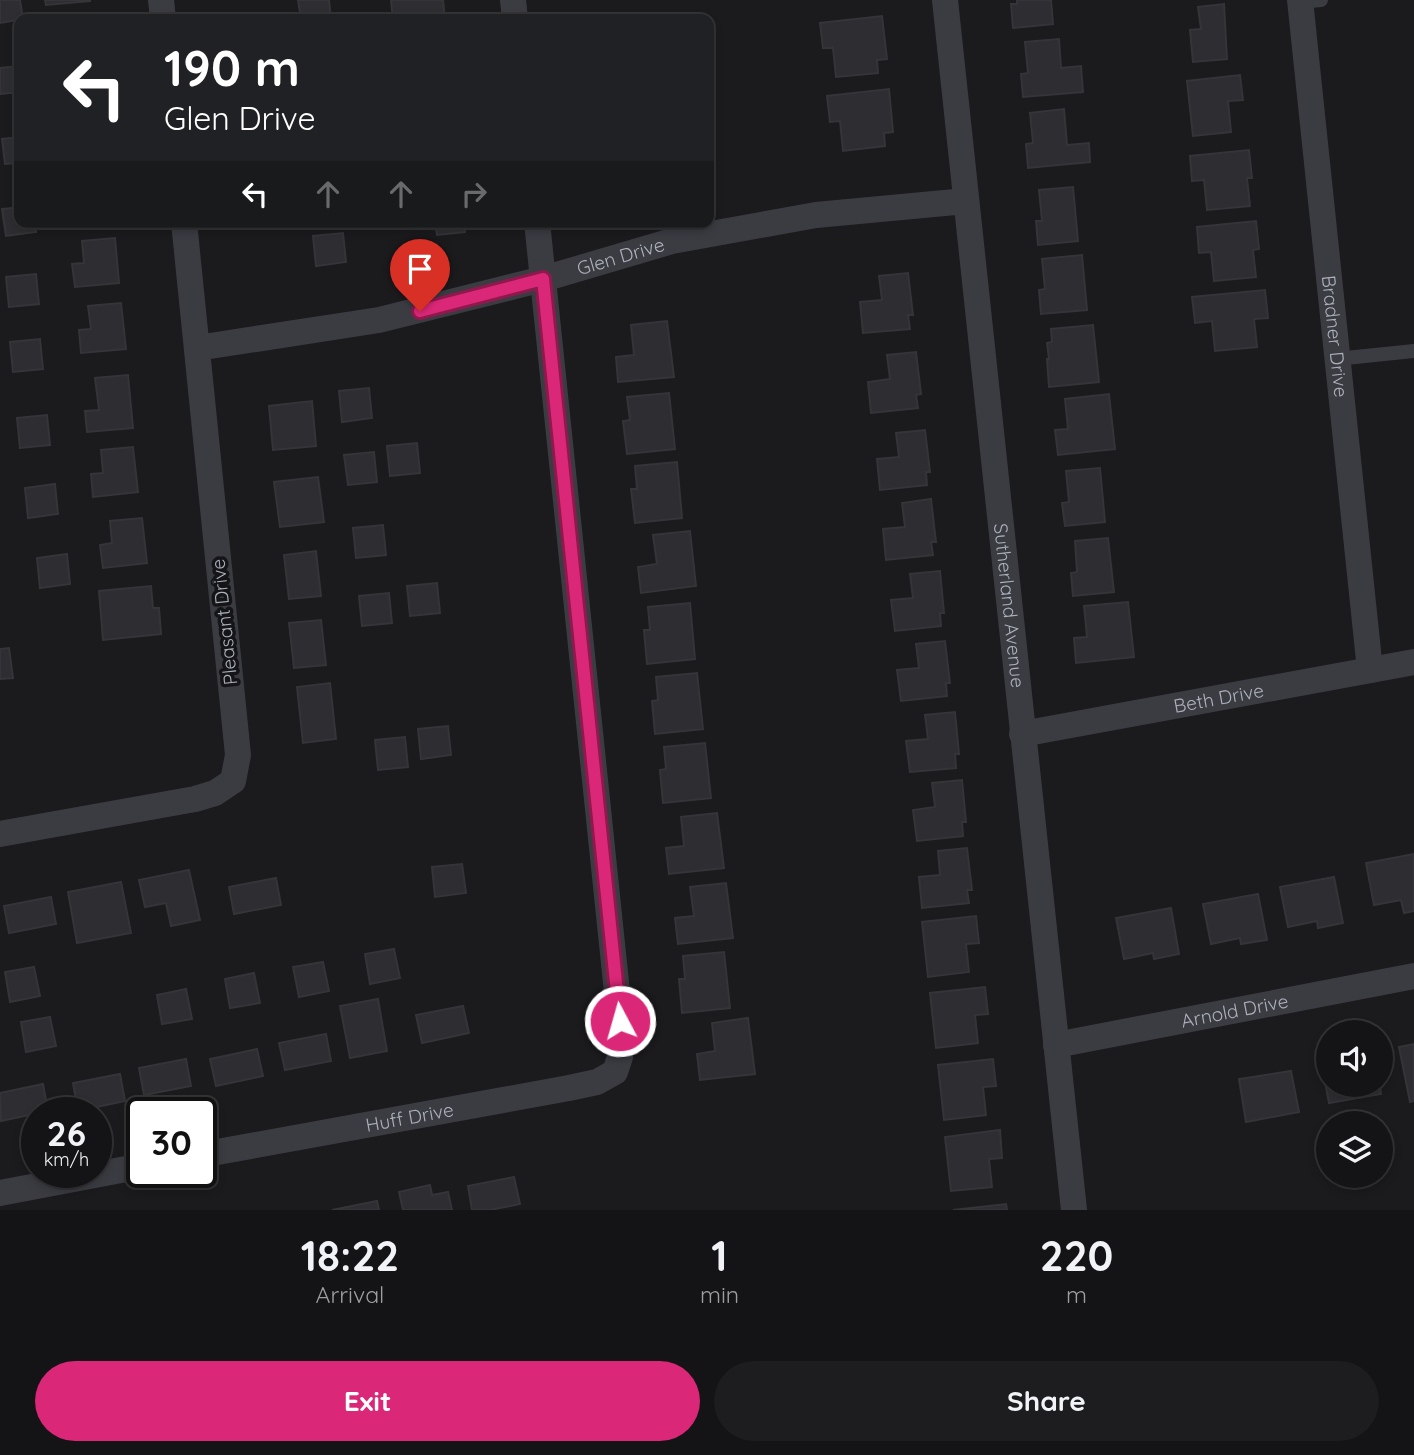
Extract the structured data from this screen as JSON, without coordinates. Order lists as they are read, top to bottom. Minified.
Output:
{"streets":{"street":["Glen Drive","Bradner Drive","Sutherland Avenue","Pleasant Drive","Beth Drive","Arnold Drive","Huff Drive"]},"crossings":[["Glen Drive","Sutherland Avenue"],["Glen Drive","Pleasant Drive"],["Glen Drive","Huff Drive"],["Bradner Drive","Beth Drive"],["Sutherland Avenue","Beth Drive"],["Sutherland Avenue","Arnold Drive"]],"page":{"turn":["190 m","Glen Drive"],"speed":"26 km/h","limit":"30","eta":["18:22","Arrival","1","min","220","m"],"buttons":["Exit","Share"]}}
